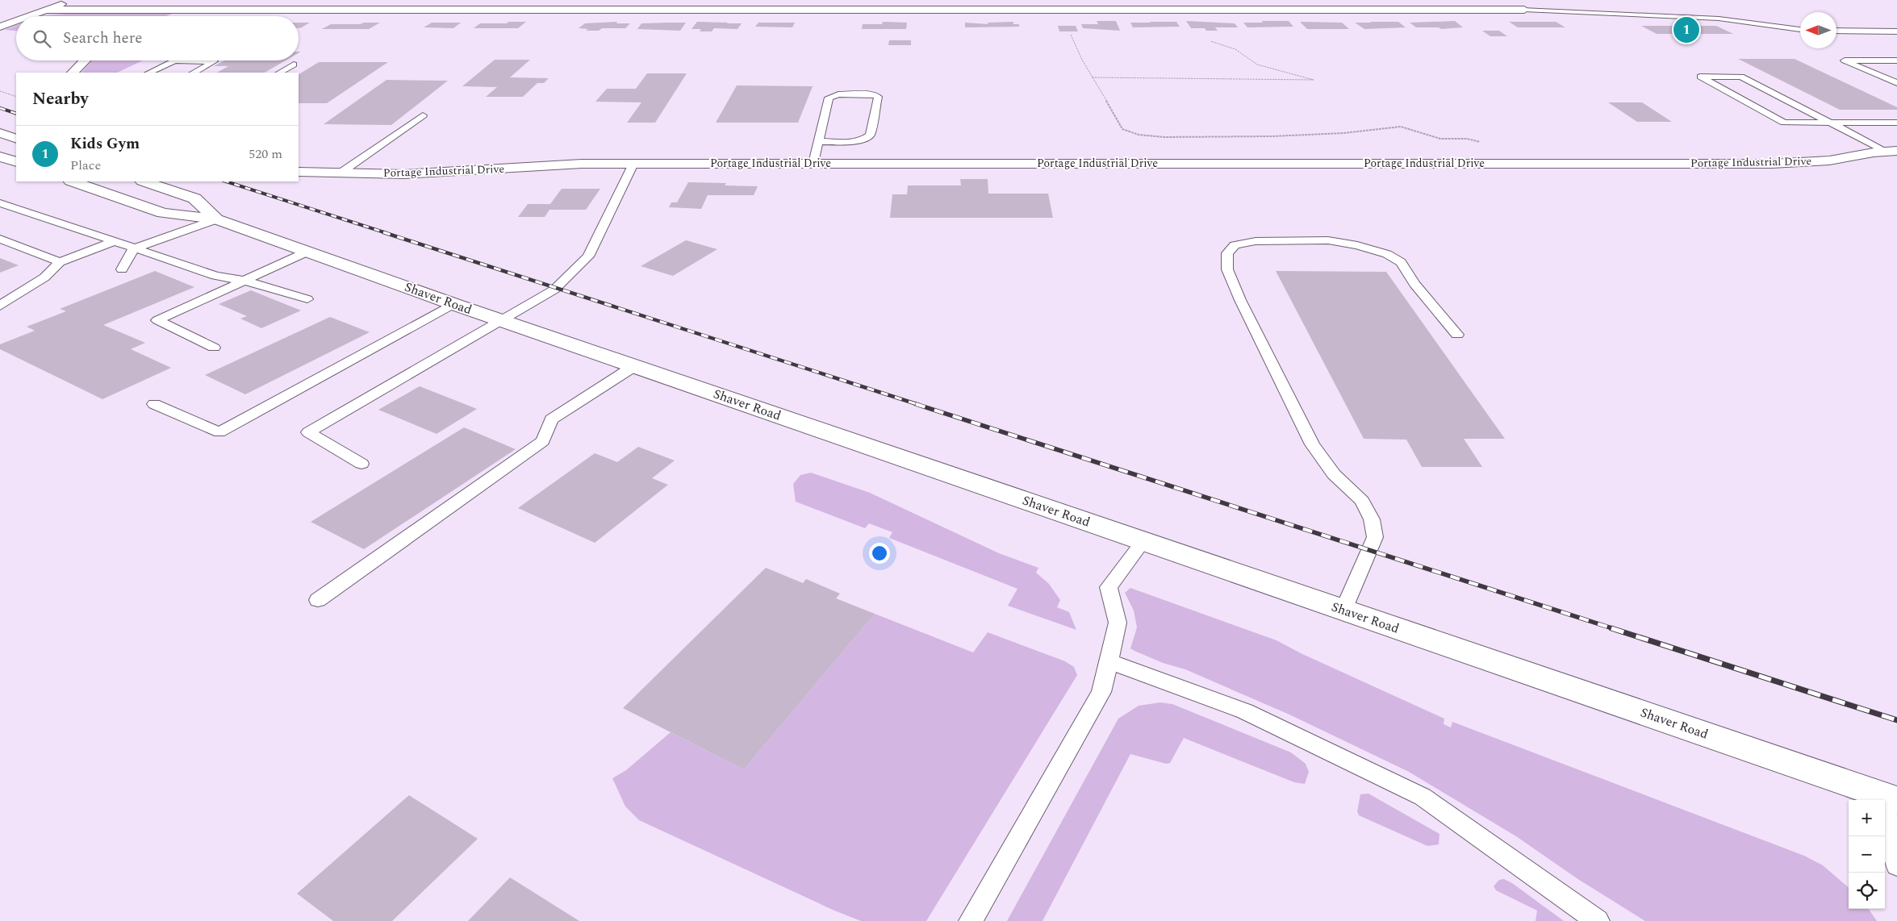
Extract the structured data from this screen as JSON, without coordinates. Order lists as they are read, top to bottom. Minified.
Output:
{"streets":{"street":["Portage Industrial Drive","Shaver Road"]},"north":"left","page":{"pins":"1","search":"Search here","heading":"Nearby","list":[{"mark":"1","name":"Kids Gym","note":"Place","value":"520 m"}],"map_buttons":["+","−"]}}
